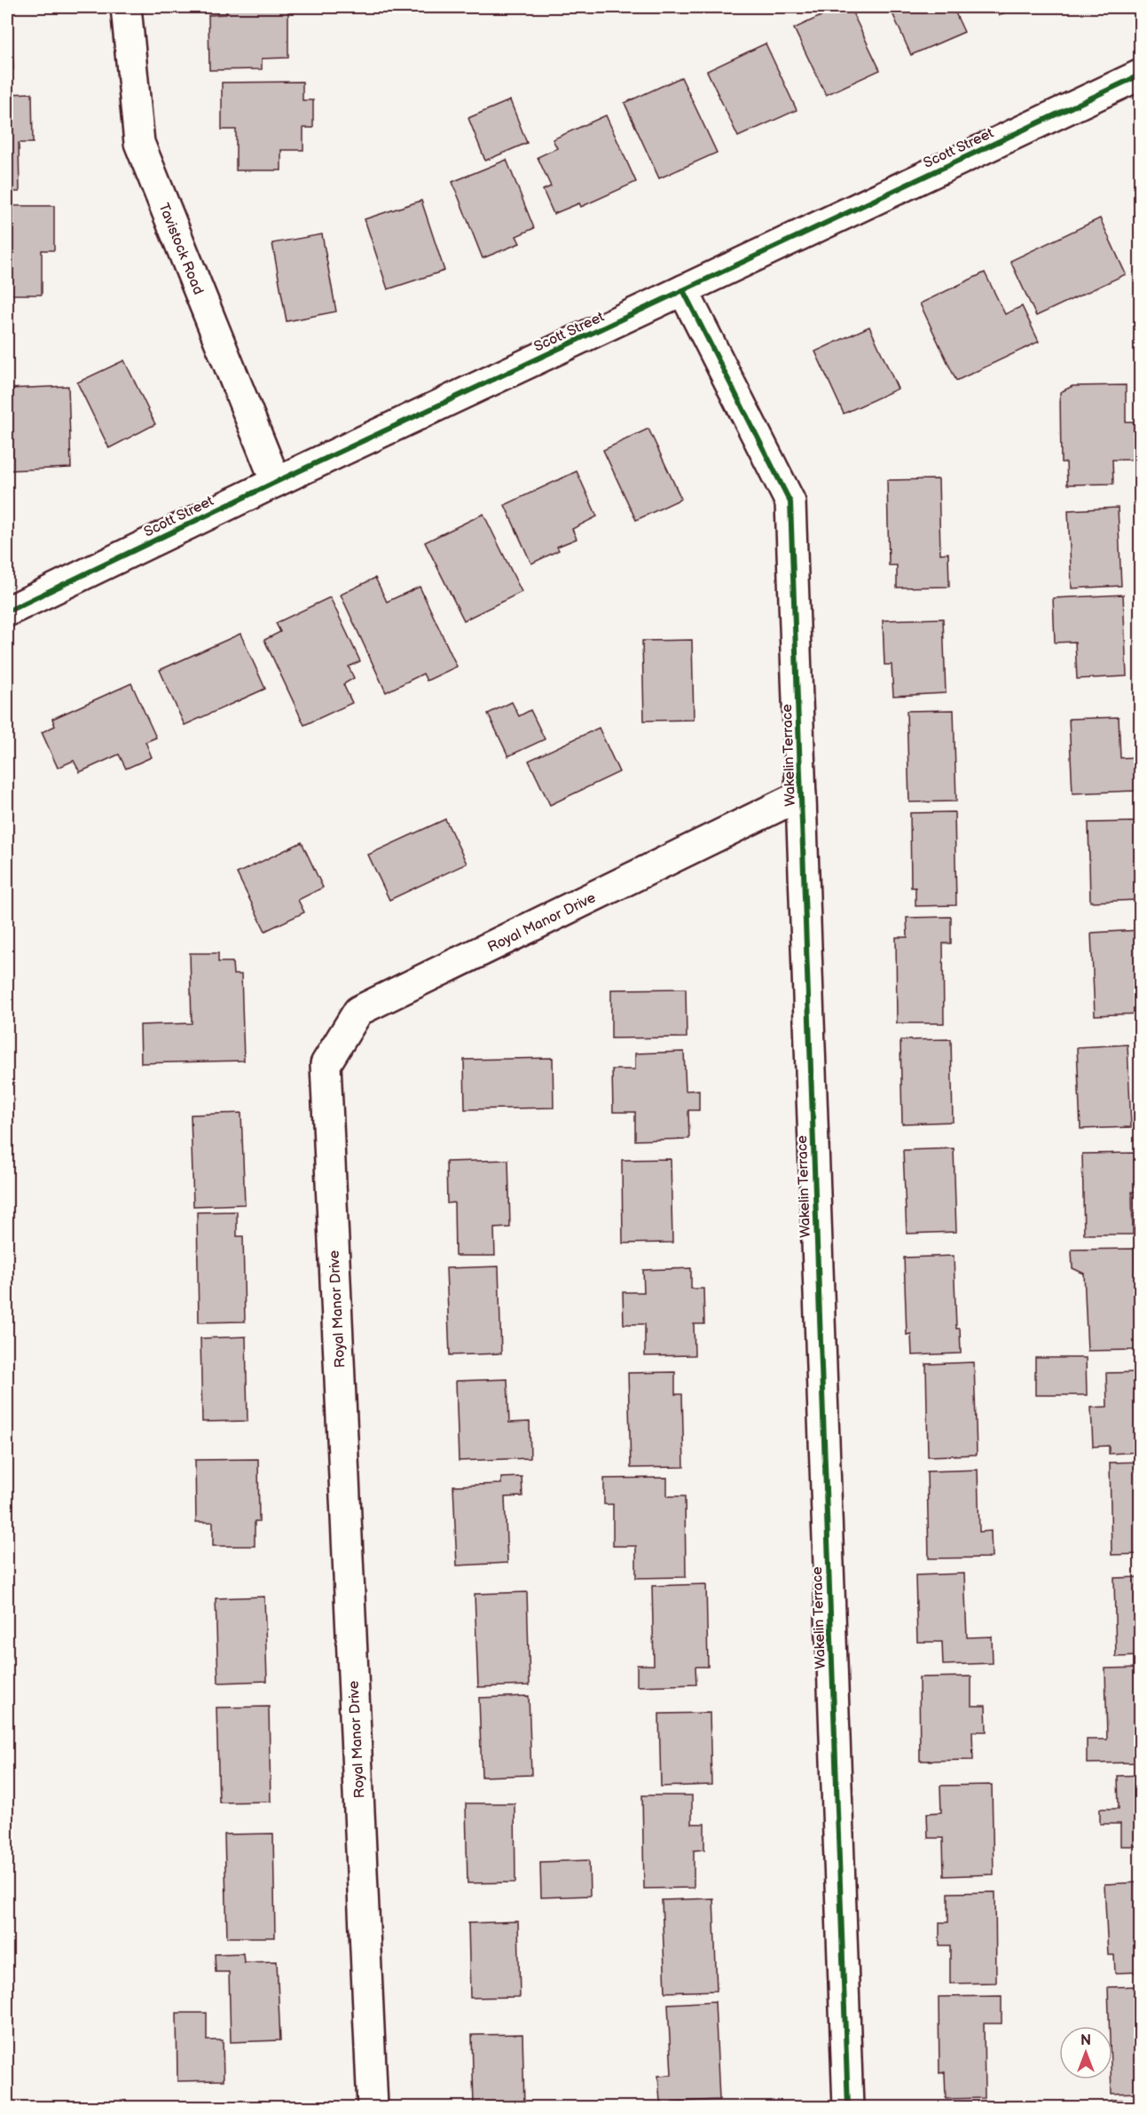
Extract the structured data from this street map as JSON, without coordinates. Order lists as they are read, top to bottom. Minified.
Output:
{"streets":{"street":["Scott Street","Tavistock Road","Wakelin Terrace","Royal Manor Drive"]},"crossings":[["Scott Street","Tavistock Road"],["Scott Street","Wakelin Terrace"],["Wakelin Terrace","Royal Manor Drive"]],"north":"top"}
